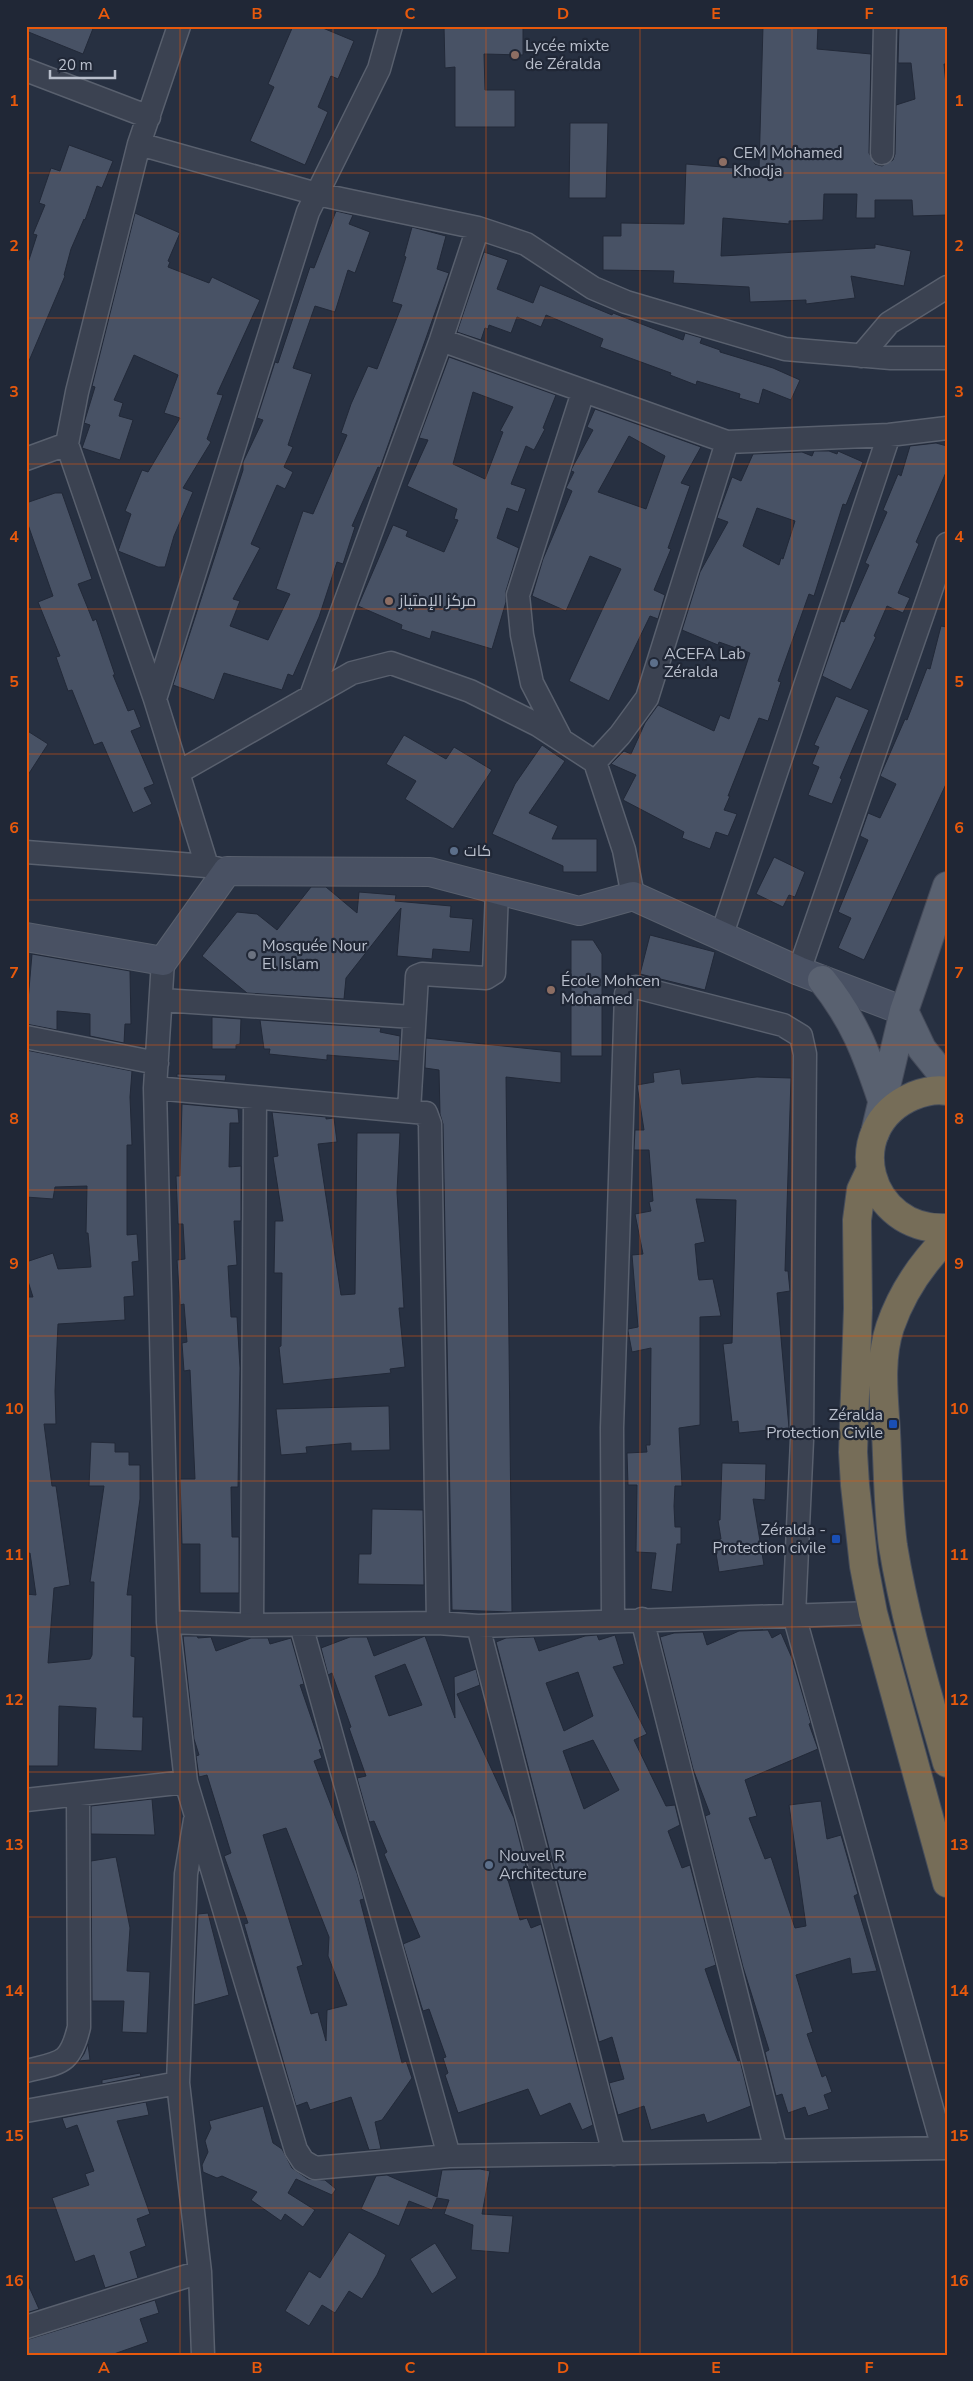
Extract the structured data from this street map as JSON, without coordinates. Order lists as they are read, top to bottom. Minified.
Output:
{"places":{"other":["Lycée mixte de Zéralda","CEM Mohamed Khodja","مركز الإمتياز","ACEFA Lab Zéralda","كات","Mosquée Nour El Islam","École Mohcen Mohamed","Nouvel R Architecture"],"transit":["Zéralda Protection Civile","Zéralda - Protection civile"]},"scale_bar":"20 m","grid":{"columns":["A","B","C","D","E","F"],"rows":["1","2","3","4","5","6","7","8","9","10","11","12","13","14","15","16"]}}
